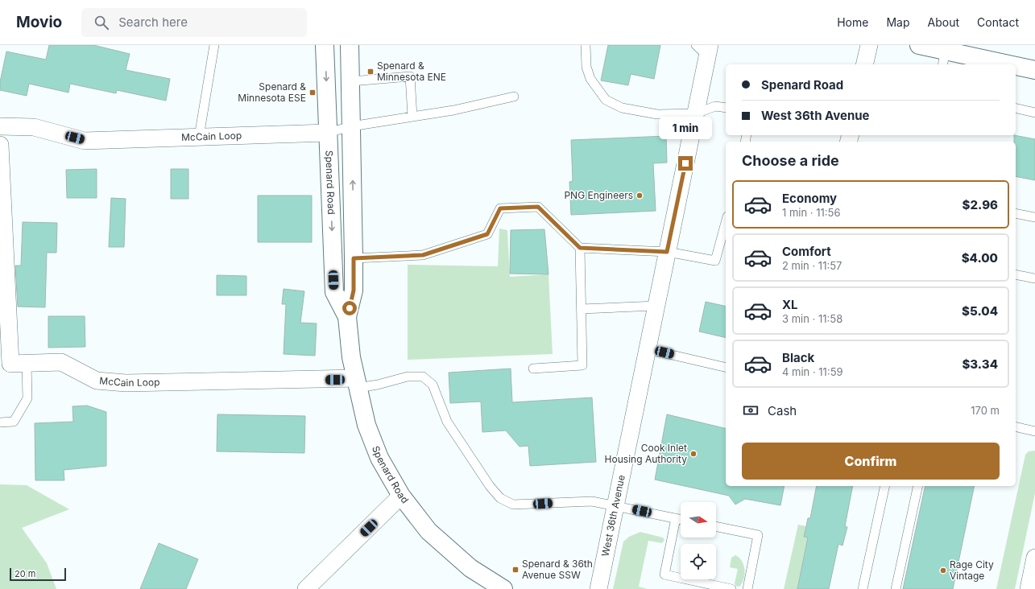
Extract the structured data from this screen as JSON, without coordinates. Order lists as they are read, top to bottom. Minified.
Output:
{"streets":{"main road":["Spenard Road"],"street":["McCain Loop","West 36th Avenue"]},"crossings":[["McCain Loop","Spenard Road"]],"places":{"transit":["Spenard & Minnesota ENE","Spenard & Minnesota ESE","Spenard & 36th Avenue SSW"],"other":["PNG Engineers","Cook Inlet Housing Authority","Rage City Vintage"]},"scale_bar":"20 m","north":"right","page":{"header":"Movio","search":"Search here","nav":["Home","Map","About","Contact"],"banner":["Spenard Road","West 36th Avenue"],"bubble":"1 min","heading":"Choose a ride","list":[{"name":"Economy","note":"1 min · 11:56","value":"$2.96"},{"name":"Comfort","note":"2 min · 11:57","value":"$4.00"},{"name":"XL","note":"3 min · 11:58","value":"$5.04"},{"name":"Black","note":"4 min · 11:59","value":"$3.34"}],"pay":["Cash","170 m"],"buttons":"Confirm","scale":"20 m"}}
